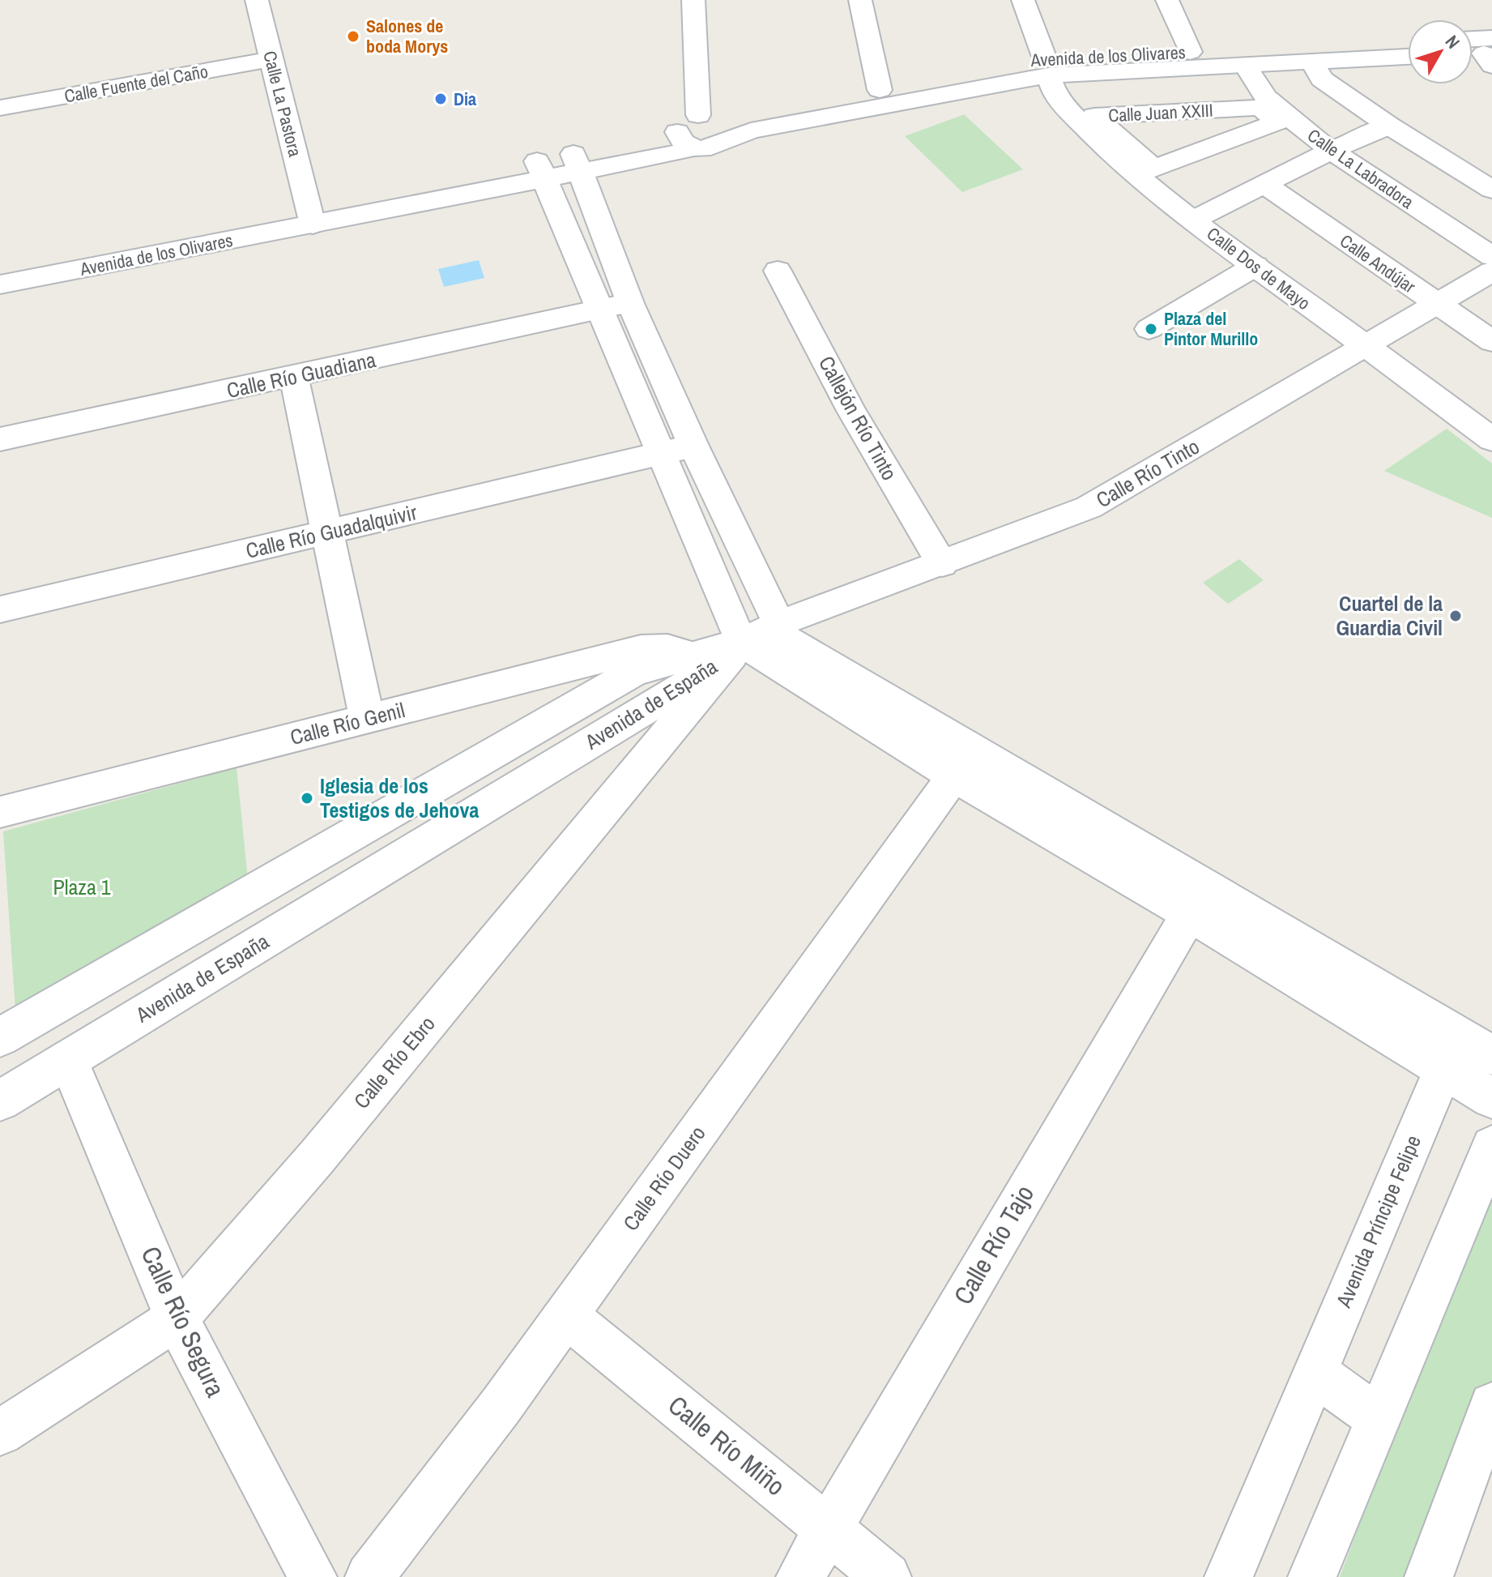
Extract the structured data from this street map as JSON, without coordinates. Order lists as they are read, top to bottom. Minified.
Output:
{"streets":{"street":["Avenida de los Olivares","Calle Fuente del Caño","Calle La Pastora","Calle Juan XXIII","Calle La Labradora","Calle Andújar","Calle Dos de Mayo","Calle Río Guadiana","Callejón Río Tinto","Calle Río Tinto","Calle Río Guadalquivir","Avenida de España","Calle Río Genil","Calle Río Ebro","Calle Río Duero","Avenida Príncipe Felipe","Calle Río Tajo","Calle Río Segura","Calle Río Miño"]},"crossings":[["Avenida de los Olivares","Calle La Pastora"],["Avenida de los Olivares","Calle La Labradora"],["Avenida de los Olivares","Calle Dos de Mayo"],["Calle Fuente del Caño","Calle La Pastora"],["Calle Juan XXIII","Calle La Labradora"],["Calle Juan XXIII","Calle Dos de Mayo"],["Calle Andújar","Calle Río Tinto"],["Calle Dos de Mayo","Calle Río Tinto"],["Callejón Río Tinto","Calle Río Tinto"],["Calle Río Tinto","Avenida de España"],["Calle Río Tinto","Calle Río Ebro"],["Avenida de España","Calle Río Genil"],["Avenida de España","Calle Río Ebro"],["Avenida de España","Calle Río Segura"],["Calle Río Ebro","Calle Río Segura"],["Calle Río Duero","Calle Río Miño"],["Calle Río Tajo","Calle Río Miño"]],"parks":["Plaza 1"],"places":["Salones de boda Morys","Dia","Plaza del Pintor Murillo","Cuartel de la Guardia Civil","Iglesia de los Testigos de Jehova"],"north":"top right"}
